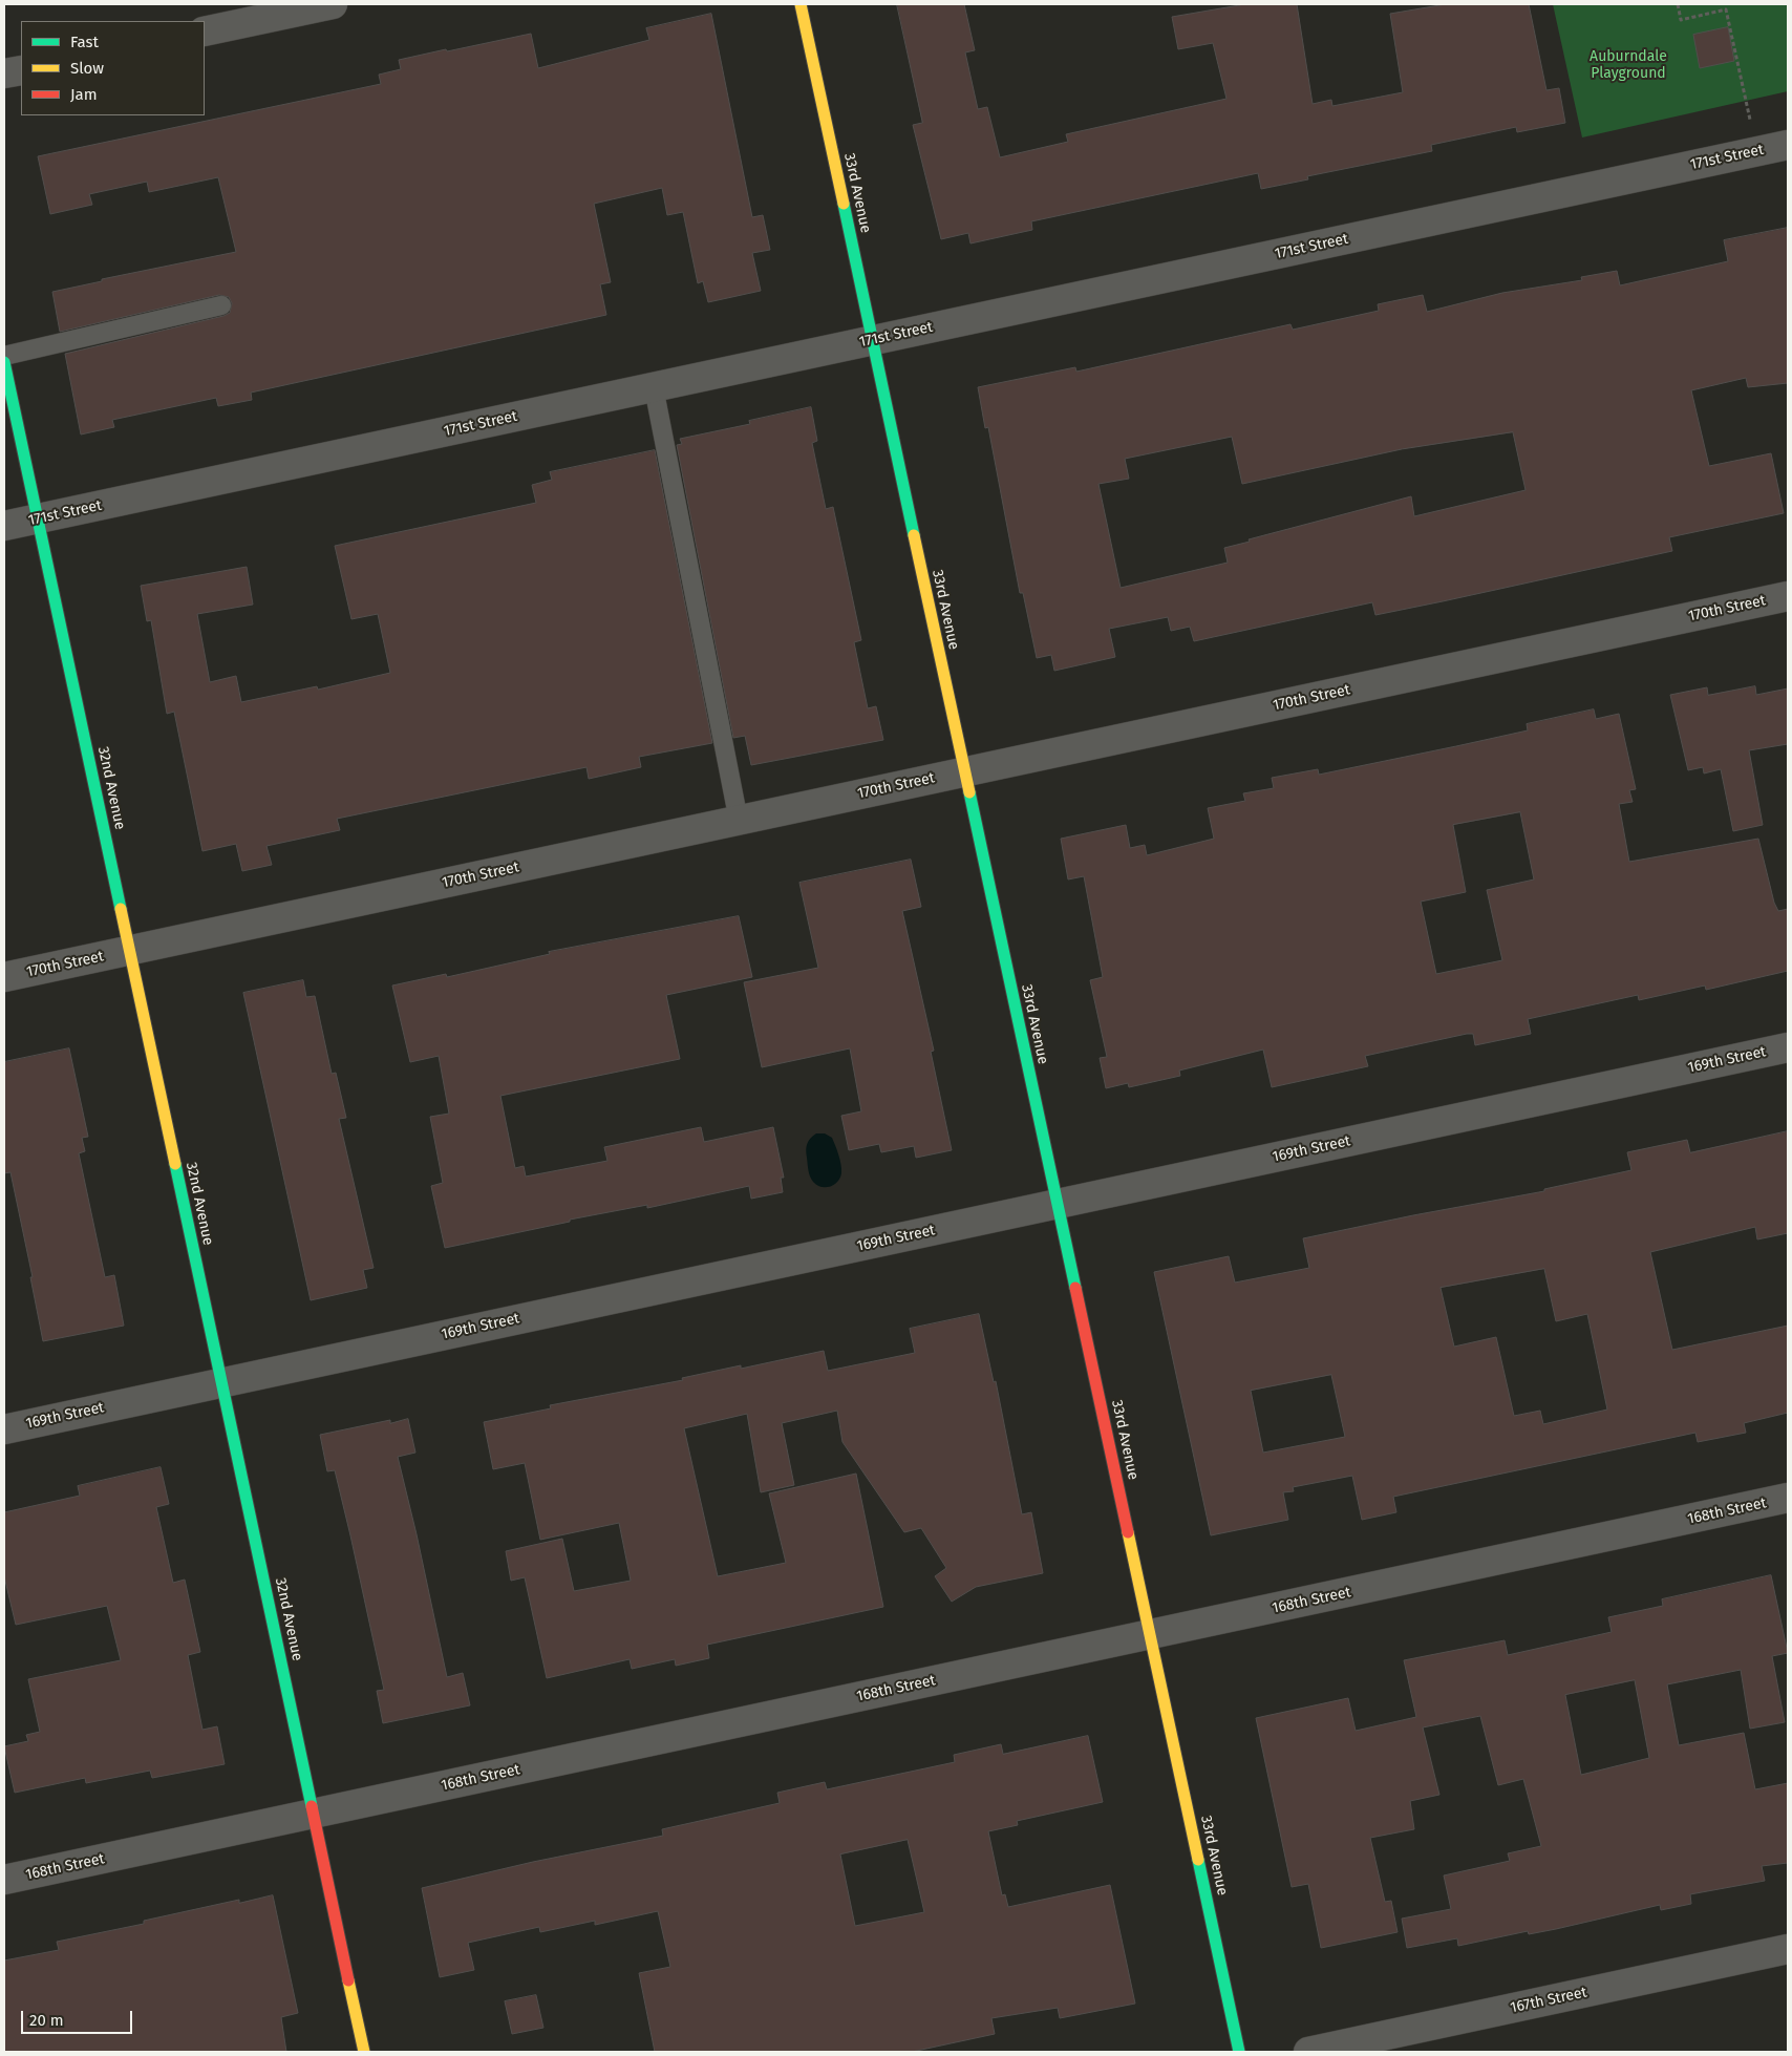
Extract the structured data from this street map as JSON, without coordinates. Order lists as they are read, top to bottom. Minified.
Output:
{"streets":{"street":["171st Street","33rd Avenue","170th Street","32nd Avenue","169th Street","168th Street","167th Street"]},"crossings":[["171st Street","33rd Avenue"],["171st Street","32nd Avenue"],["33rd Avenue","170th Street"],["33rd Avenue","169th Street"],["33rd Avenue","168th Street"],["170th Street","32nd Avenue"],["32nd Avenue","169th Street"],["32nd Avenue","168th Street"]],"parks":["Auburndale Playground"],"legend":["Fast","Slow","Jam"],"scale_bar":"20 m"}
